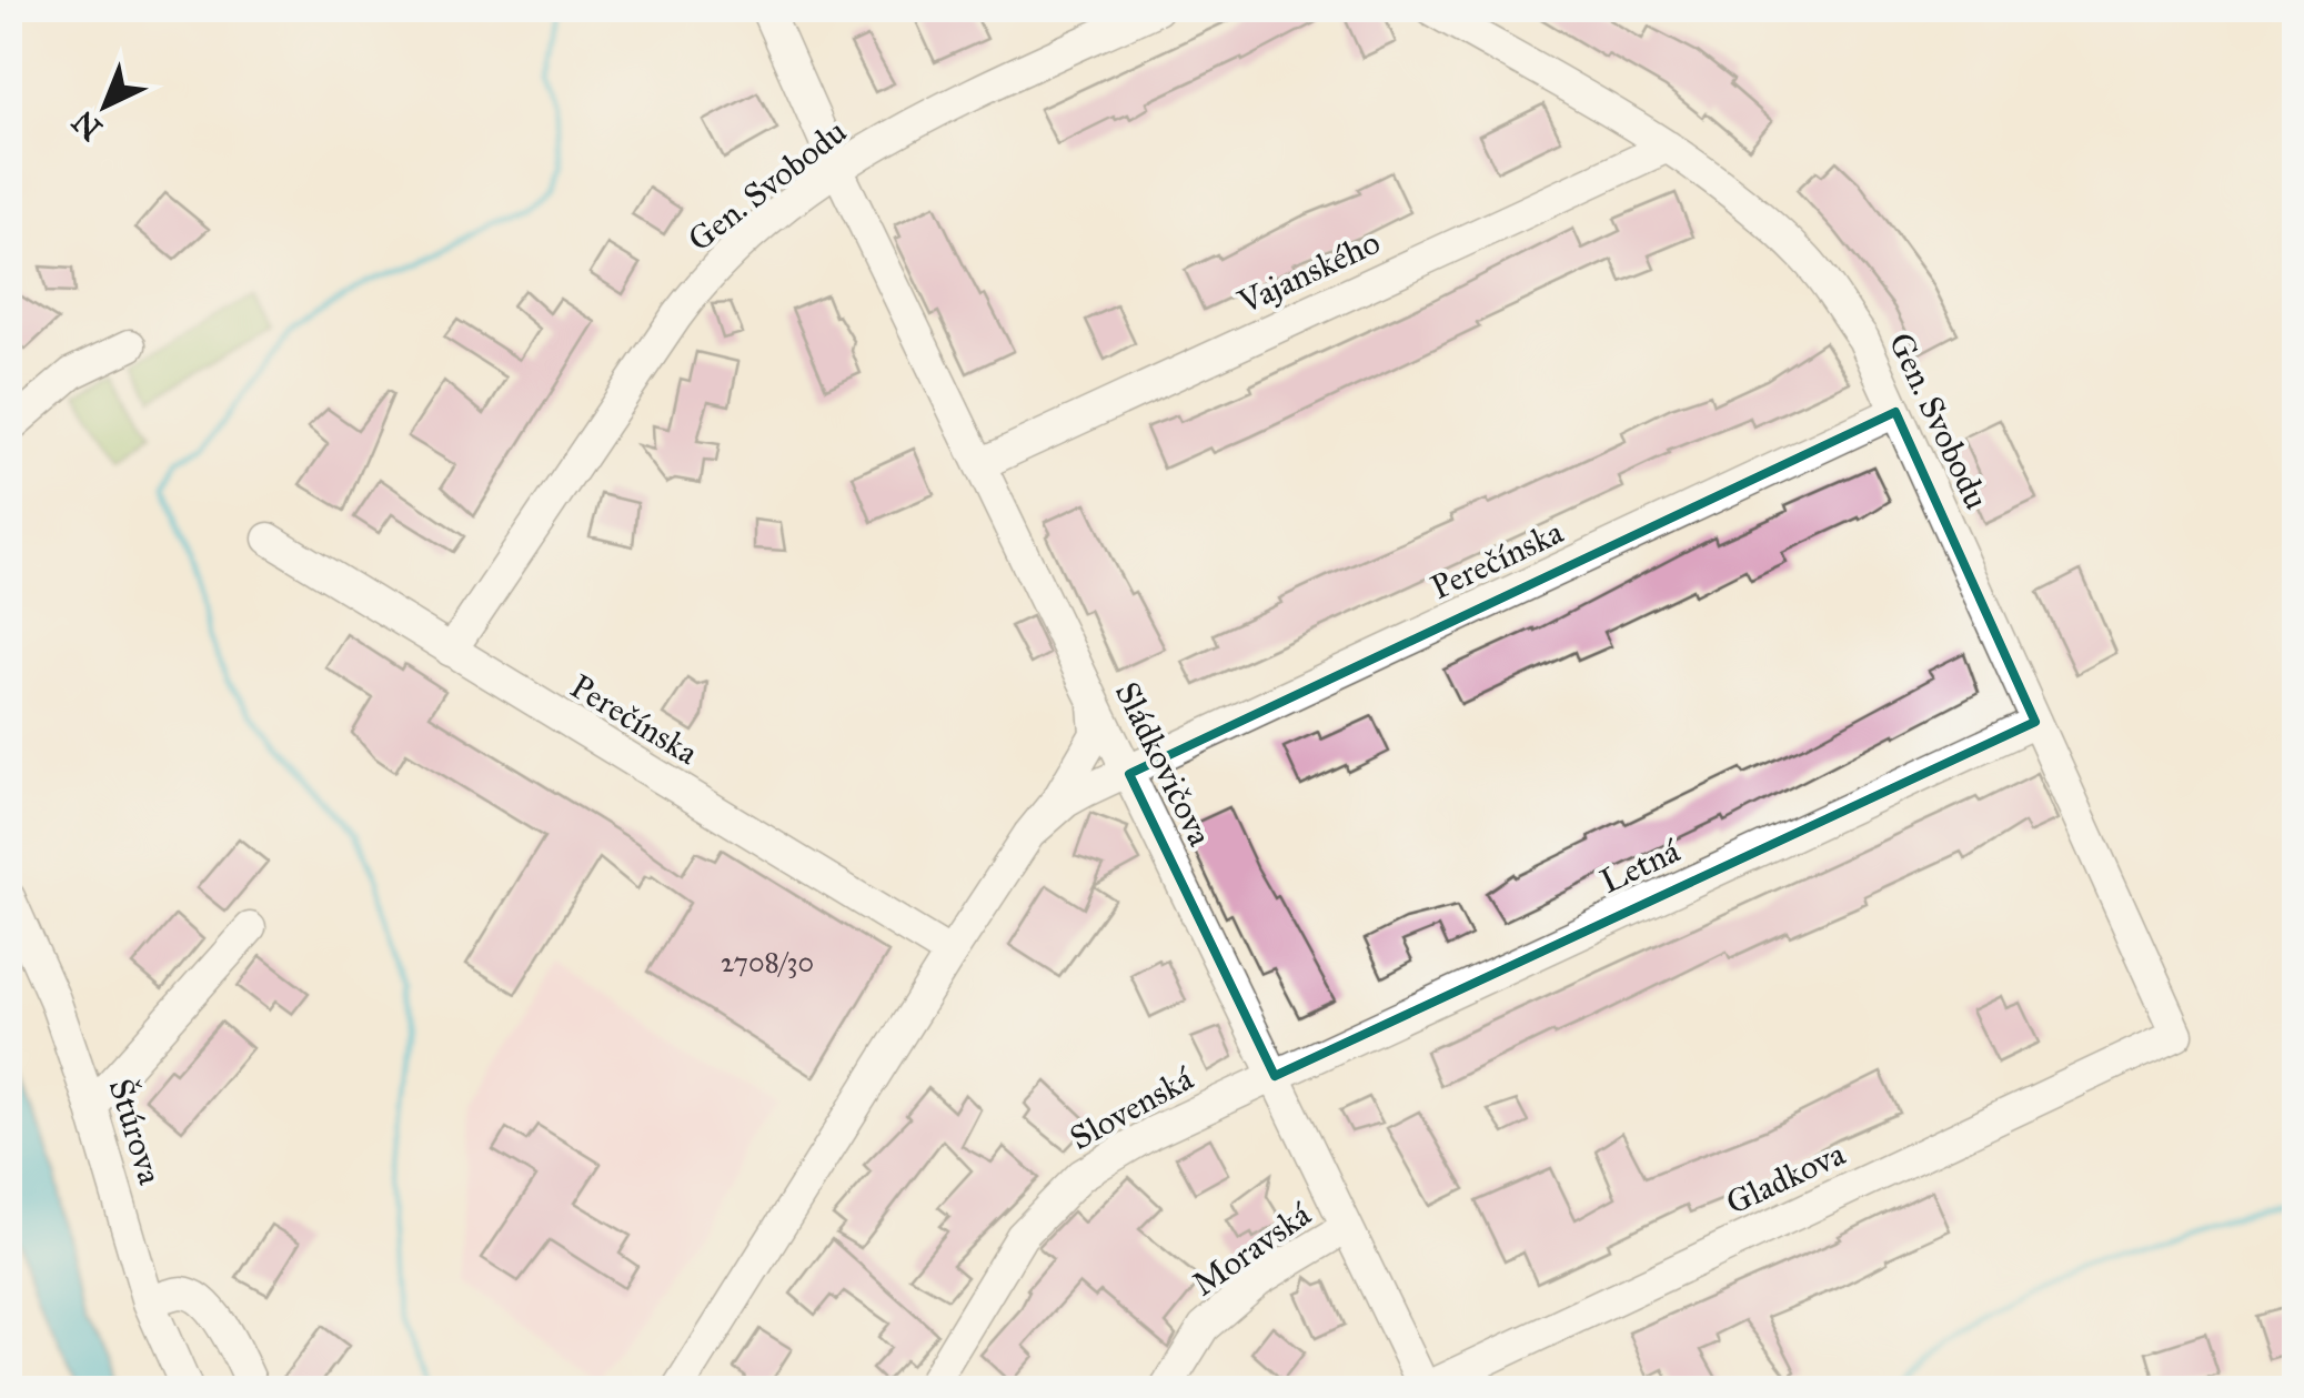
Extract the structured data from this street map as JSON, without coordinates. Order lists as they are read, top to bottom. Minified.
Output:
{"streets":{"street":["Gen. Svobodu","Vajanského","Perečínska","Sládkovičova","Letná","Slovenská","Štúrova","Gladkova","Moravská"]},"crossings":[["Gen. Svobodu","Vajanského"],["Gen. Svobodu","Perečínska"],["Gen. Svobodu","Sládkovičova"],["Gen. Svobodu","Letná"],["Gen. Svobodu","Gladkova"],["Vajanského","Sládkovičova"],["Perečínska","Sládkovičova"],["Sládkovičova","Letná"],["Sládkovičova","Slovenská"],["Sládkovičova","Gladkova"],["Sládkovičova","Moravská"],["Letná","Slovenská"]],"house_numbers":["2708/30"],"north":"bottom left"}
